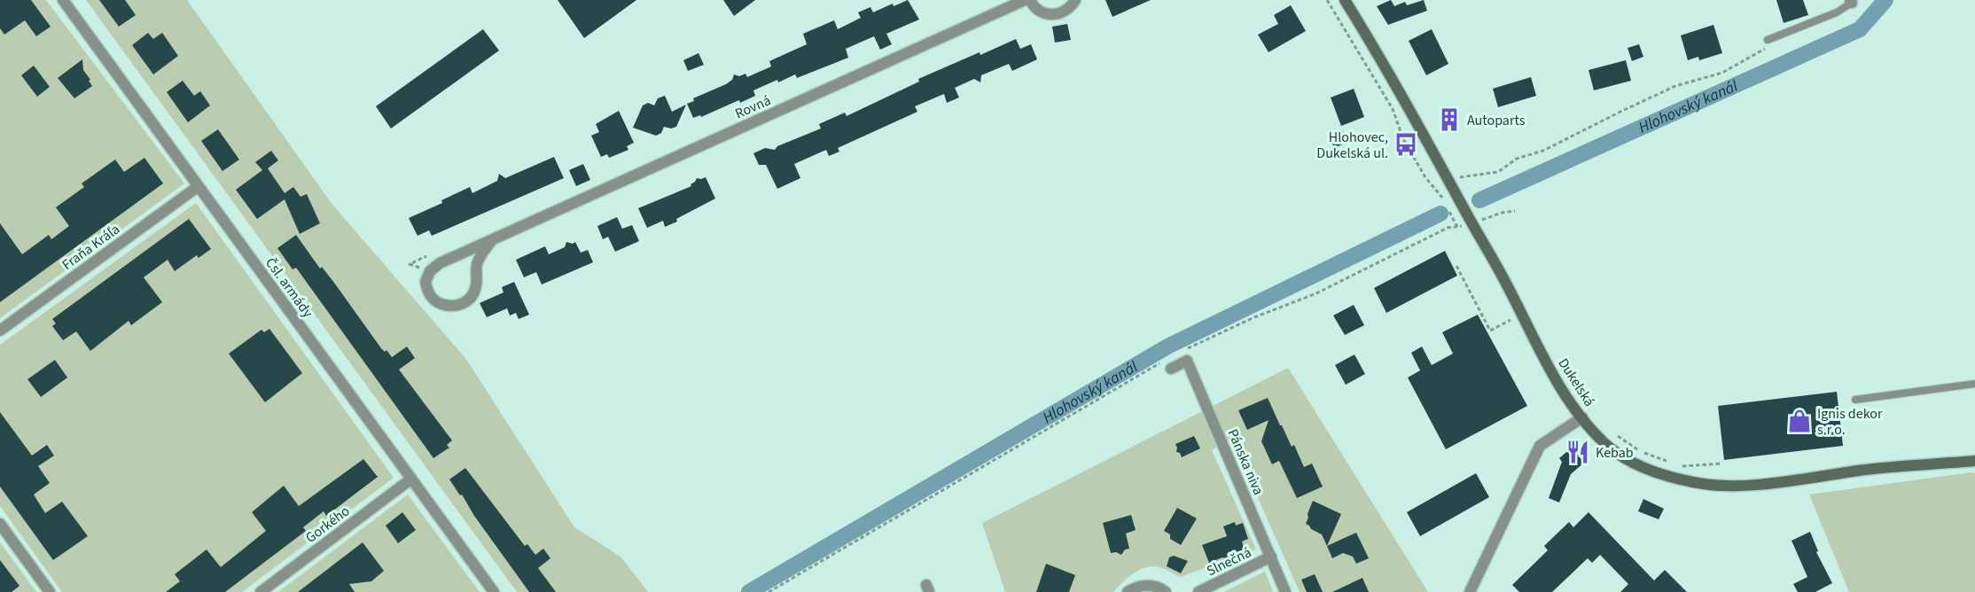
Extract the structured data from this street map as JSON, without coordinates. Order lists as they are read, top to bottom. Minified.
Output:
{"streets":{"main road":["Dukelská"],"street":["Rovná","Fraňa Kráľa","Čsl. armády","Pánska niva","Gorkého","Slnečná"]},"crossings":[["Fraňa Kráľa","Čsl. armády"],["Čsl. armády","Gorkého"],["Pánska niva","Slnečná"]],"water":["Hlohovský kanál"],"places":{"building":["Autoparts"],"bus stop":["Hlohovec, Dukelská ul."],"shop":["Ignis dekor s.r.o."],"restaurant":["Kebab"]}}
